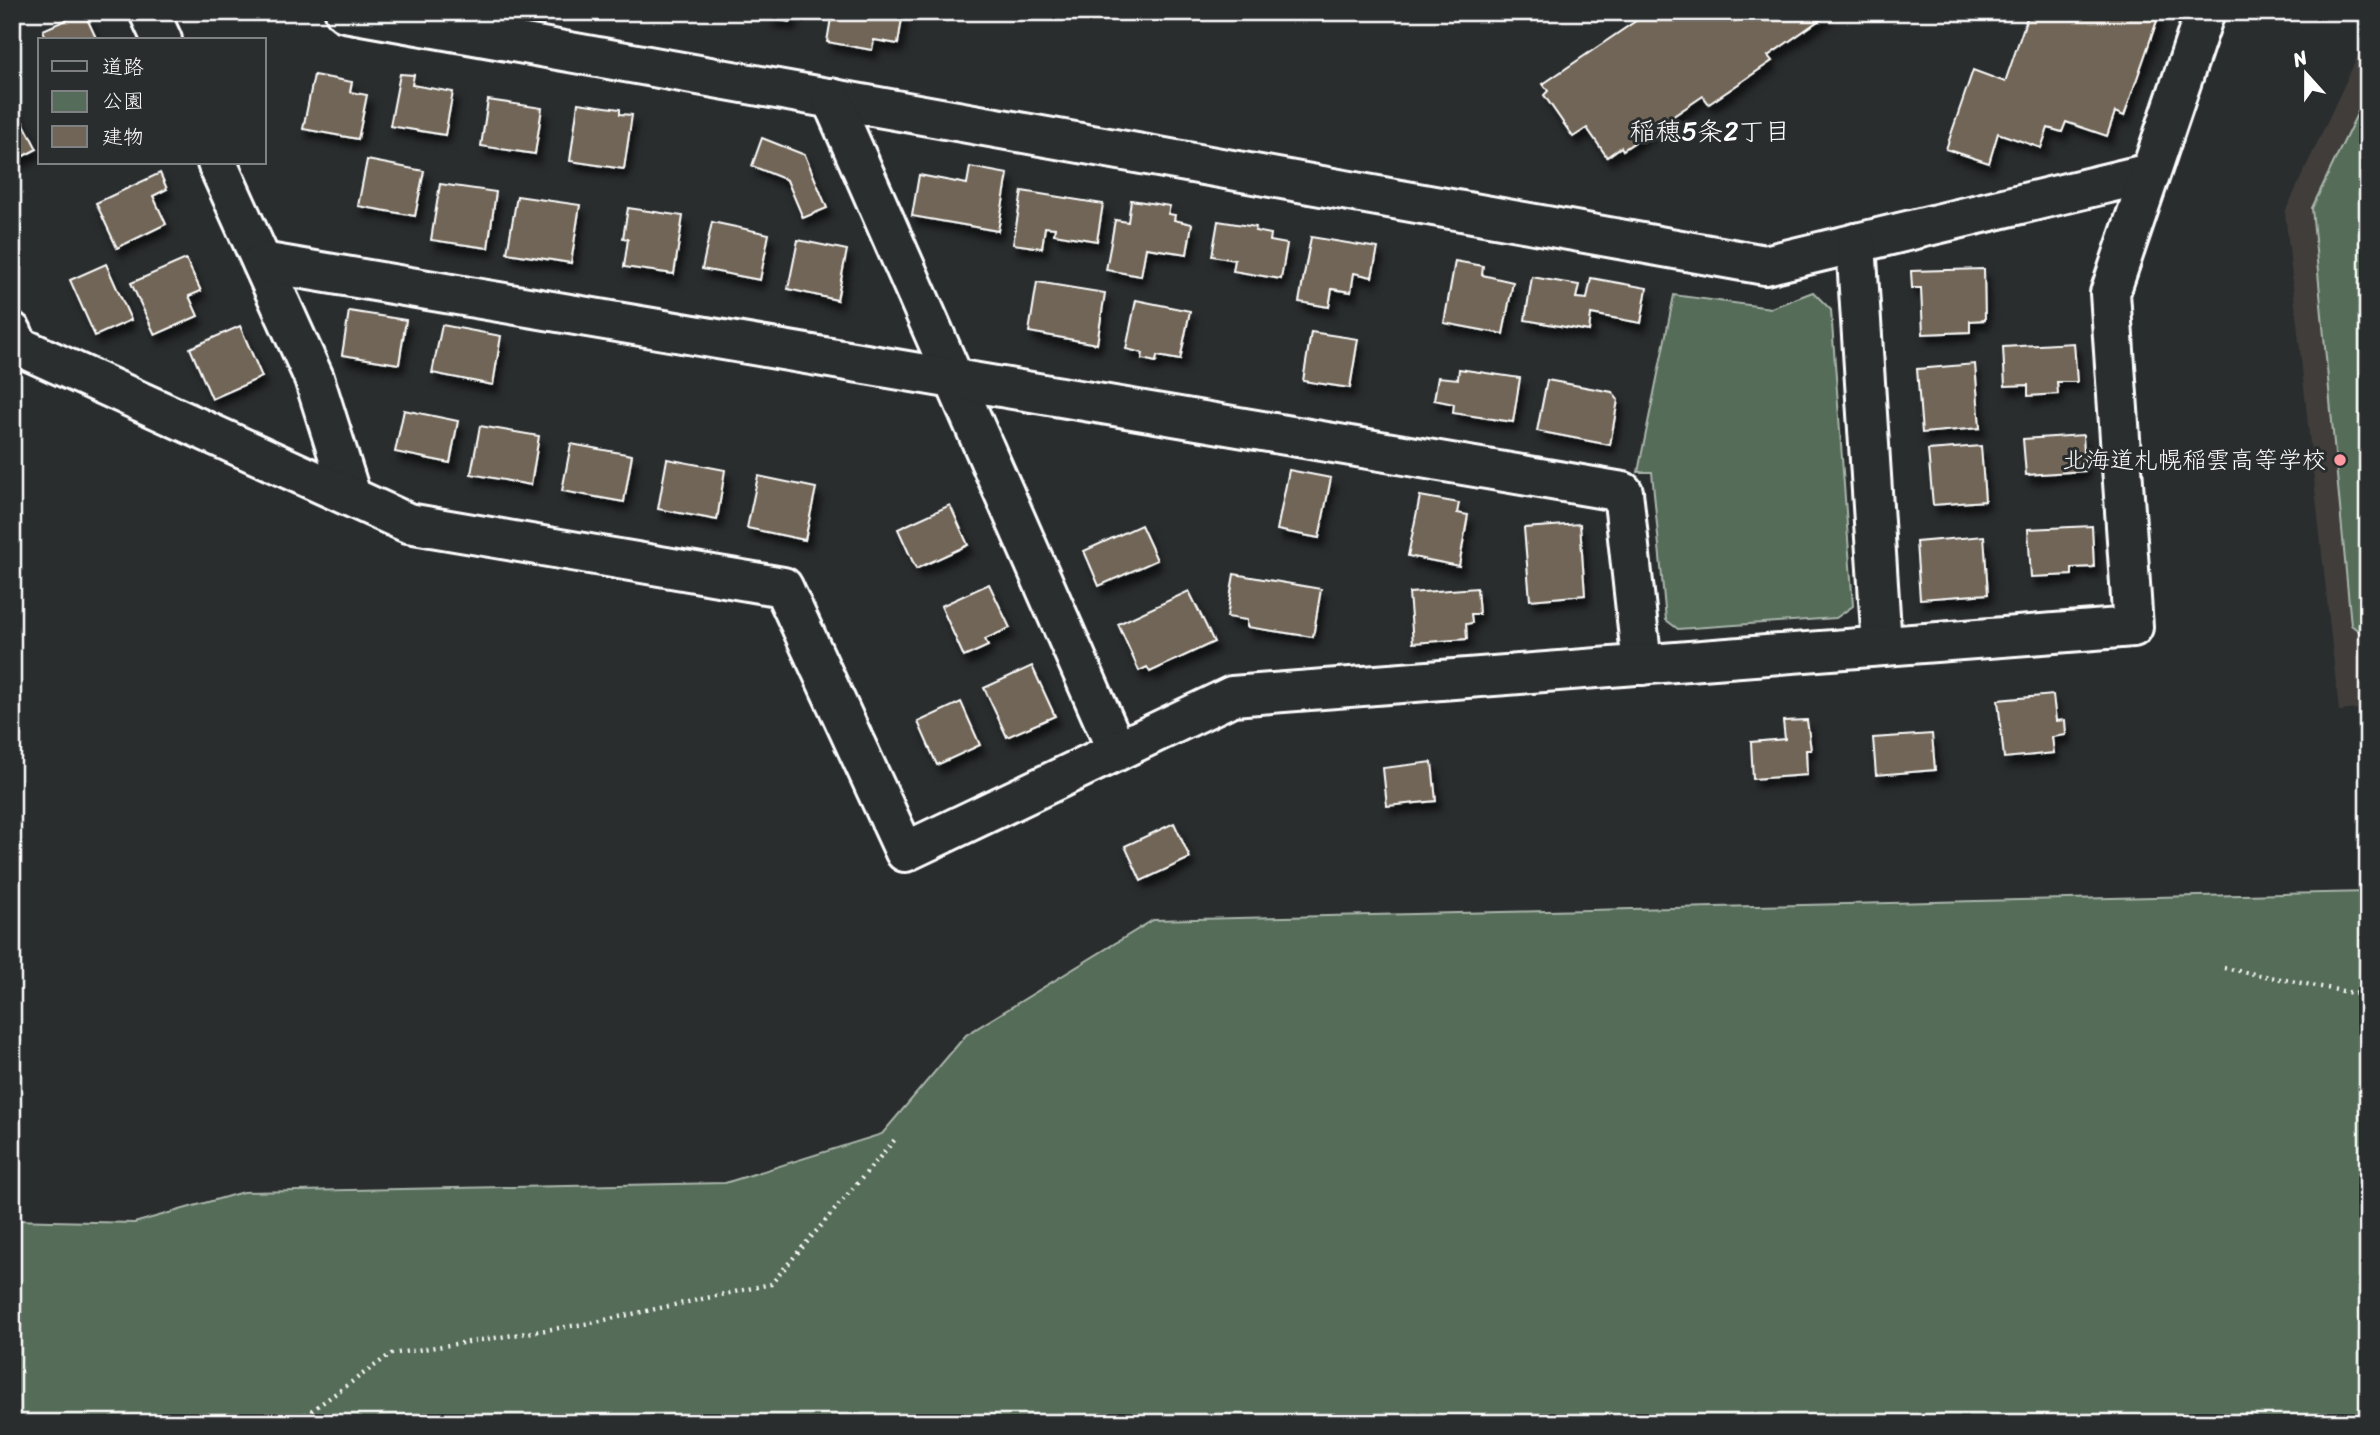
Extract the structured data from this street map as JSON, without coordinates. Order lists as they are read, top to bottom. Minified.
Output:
{"districts":["稲穂5条2丁目"],"places":["北海道札幌稲雲高等学校"],"legend":["道路","公園","建物"],"north":"top"}
